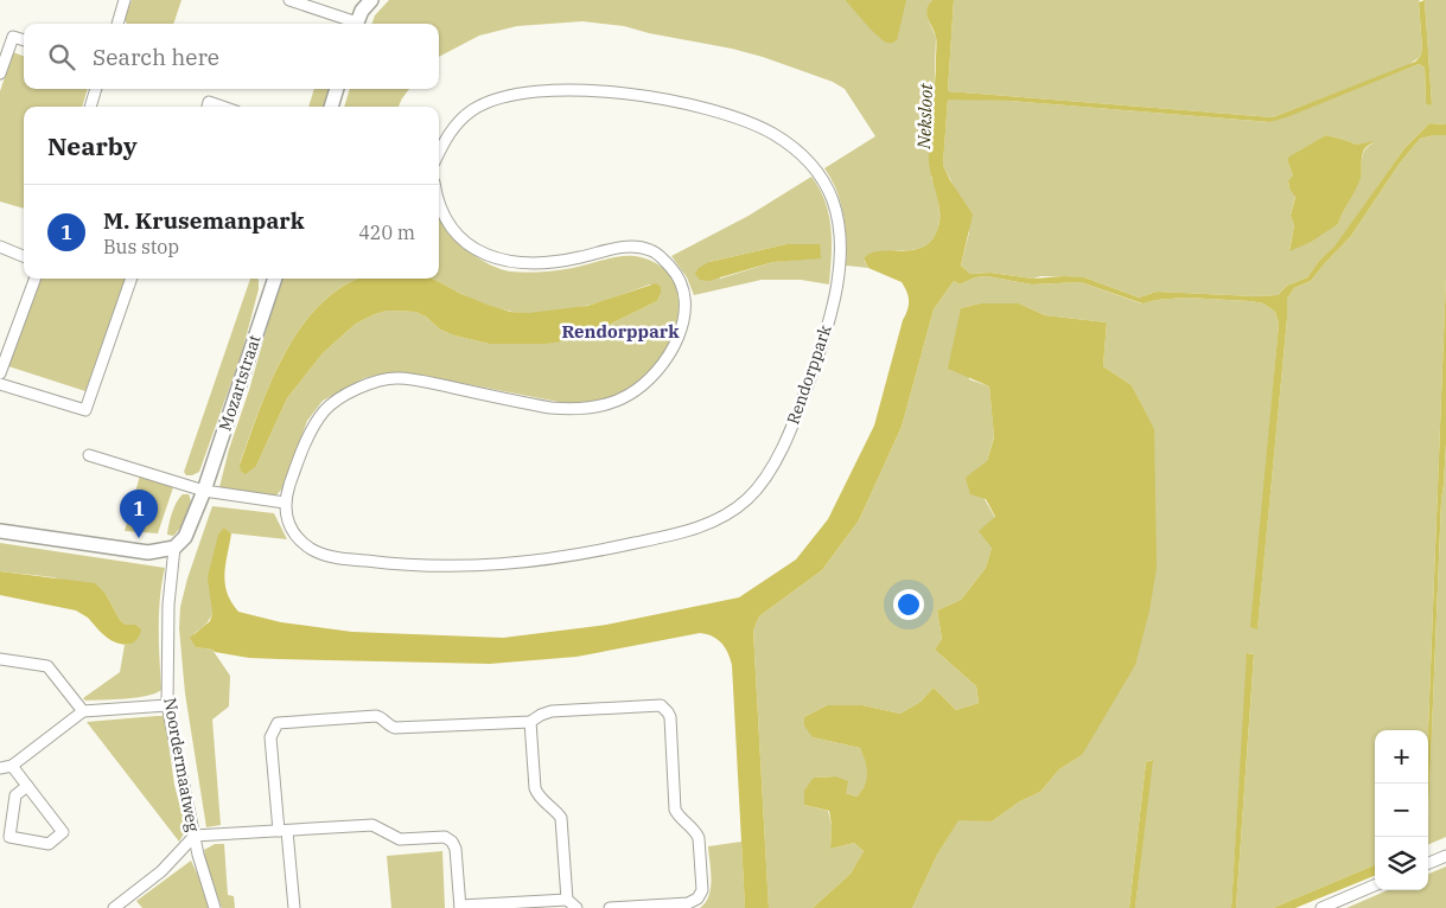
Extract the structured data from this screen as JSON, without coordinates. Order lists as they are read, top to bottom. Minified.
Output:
{"streets":{"street":["Rendorppark","Mozartstraat","Noordermaatweg"]},"crossings":[["Mozartstraat","Noordermaatweg"]],"districts":["Rendorppark"],"water":["Neksloot"],"page":{"search":"Search here","heading":"Nearby","list":[{"mark":"1","name":"M. Krusemanpark","note":"Bus stop","value":"420 m"}],"pins":"1","map_buttons":["+","−"]}}
